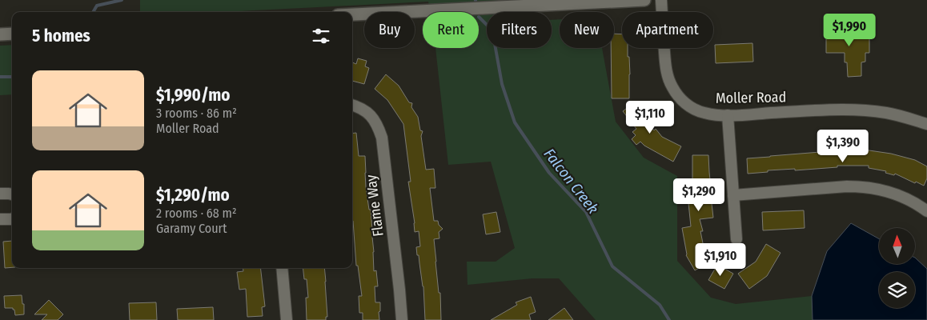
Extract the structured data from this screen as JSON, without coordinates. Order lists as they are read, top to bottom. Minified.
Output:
{"streets":{"street":["Moller Road","Flame Way"]},"water":["Falcon Creek"],"north":"top","page":{"chip":["Buy","Rent","Filters","New","Apartment"],"heading":"5 homes","price":["$1,990","$1,110","$1,390","$1,290","$1,910"],"list":[{"name":"$1,990/mo","note":"3 rooms · 86 m² · Moller Road"},{"name":"$1,290/mo","note":"2 rooms · 68 m² · Garamy Court"}]}}
